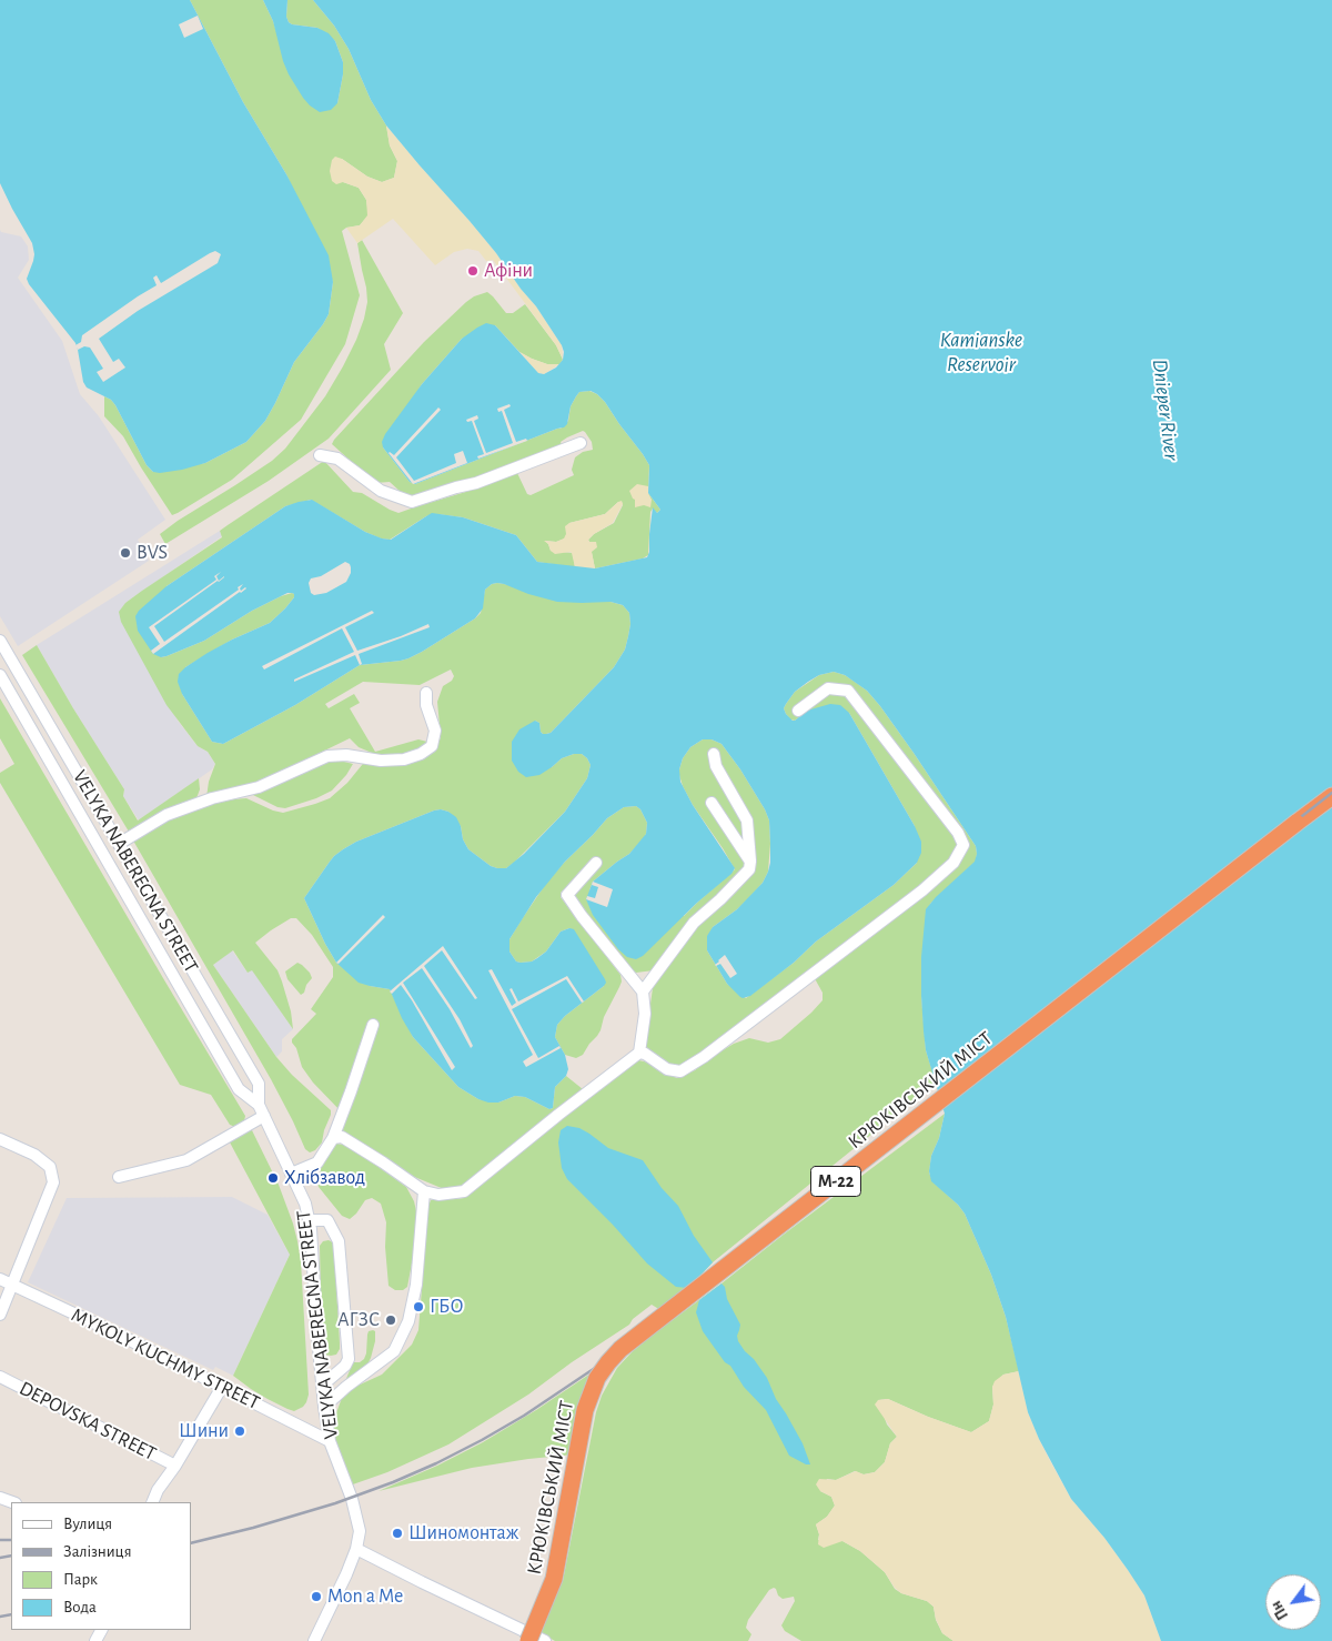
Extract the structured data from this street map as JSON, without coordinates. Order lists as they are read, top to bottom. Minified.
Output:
{"streets":{"highway":["КРЮКІВСЬКИЙ МІСТ","М-22"],"street":["VELYKA NABEREGNA STREET","MYKOLY KUCHMY STREET","DEPOVSKA STREET"]},"crossings":[["VELYKA NABEREGNA STREET","MYKOLY KUCHMY STREET"]],"water":["Kamianske Reservoir","Dnieper River"],"places":["Афіни","BVS","Хлібзавод","ГБО","АГЗС","Шини","Шиномонтаж","Mon a Me"],"legend":["Вулиця","Залізниця","Парк","Вода"],"north":"bottom left"}
